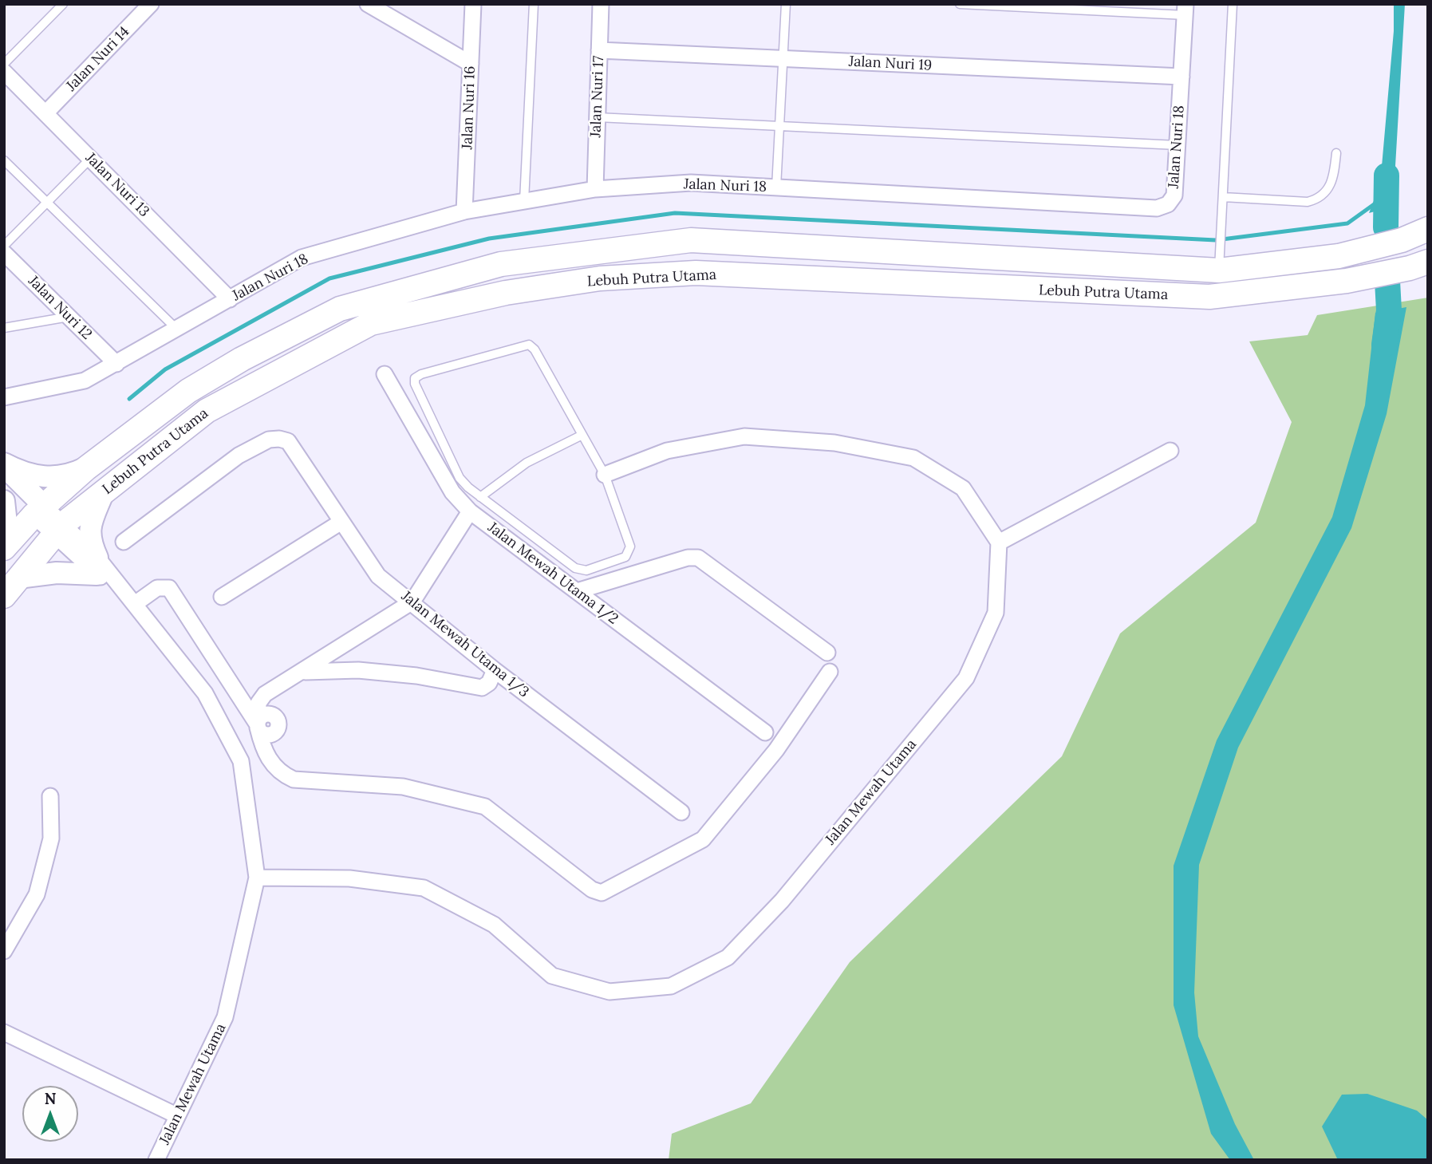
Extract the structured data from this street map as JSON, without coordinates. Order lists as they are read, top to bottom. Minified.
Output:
{"streets":{"main road":["Lebuh Putra Utama"],"street":["Jalan Nuri 14","Jalan Nuri 19","Jalan Nuri 17","Jalan Nuri 16","Jalan Nuri 18","Jalan Nuri 13","Jalan Nuri 12","Jalan Mewah Utama 1/2","Jalan Mewah Utama 1/3","Jalan Mewah Utama"]},"crossings":[["Jalan Nuri 14","Jalan Nuri 13"],["Jalan Nuri 19","Jalan Nuri 17"],["Jalan Nuri 19","Jalan Nuri 18"],["Jalan Nuri 17","Jalan Nuri 18"],["Jalan Nuri 16","Jalan Nuri 18"],["Jalan Nuri 18","Jalan Nuri 13"],["Jalan Nuri 18","Jalan Nuri 12"],["Lebuh Putra Utama","Jalan Mewah Utama"]],"north":"top"}
